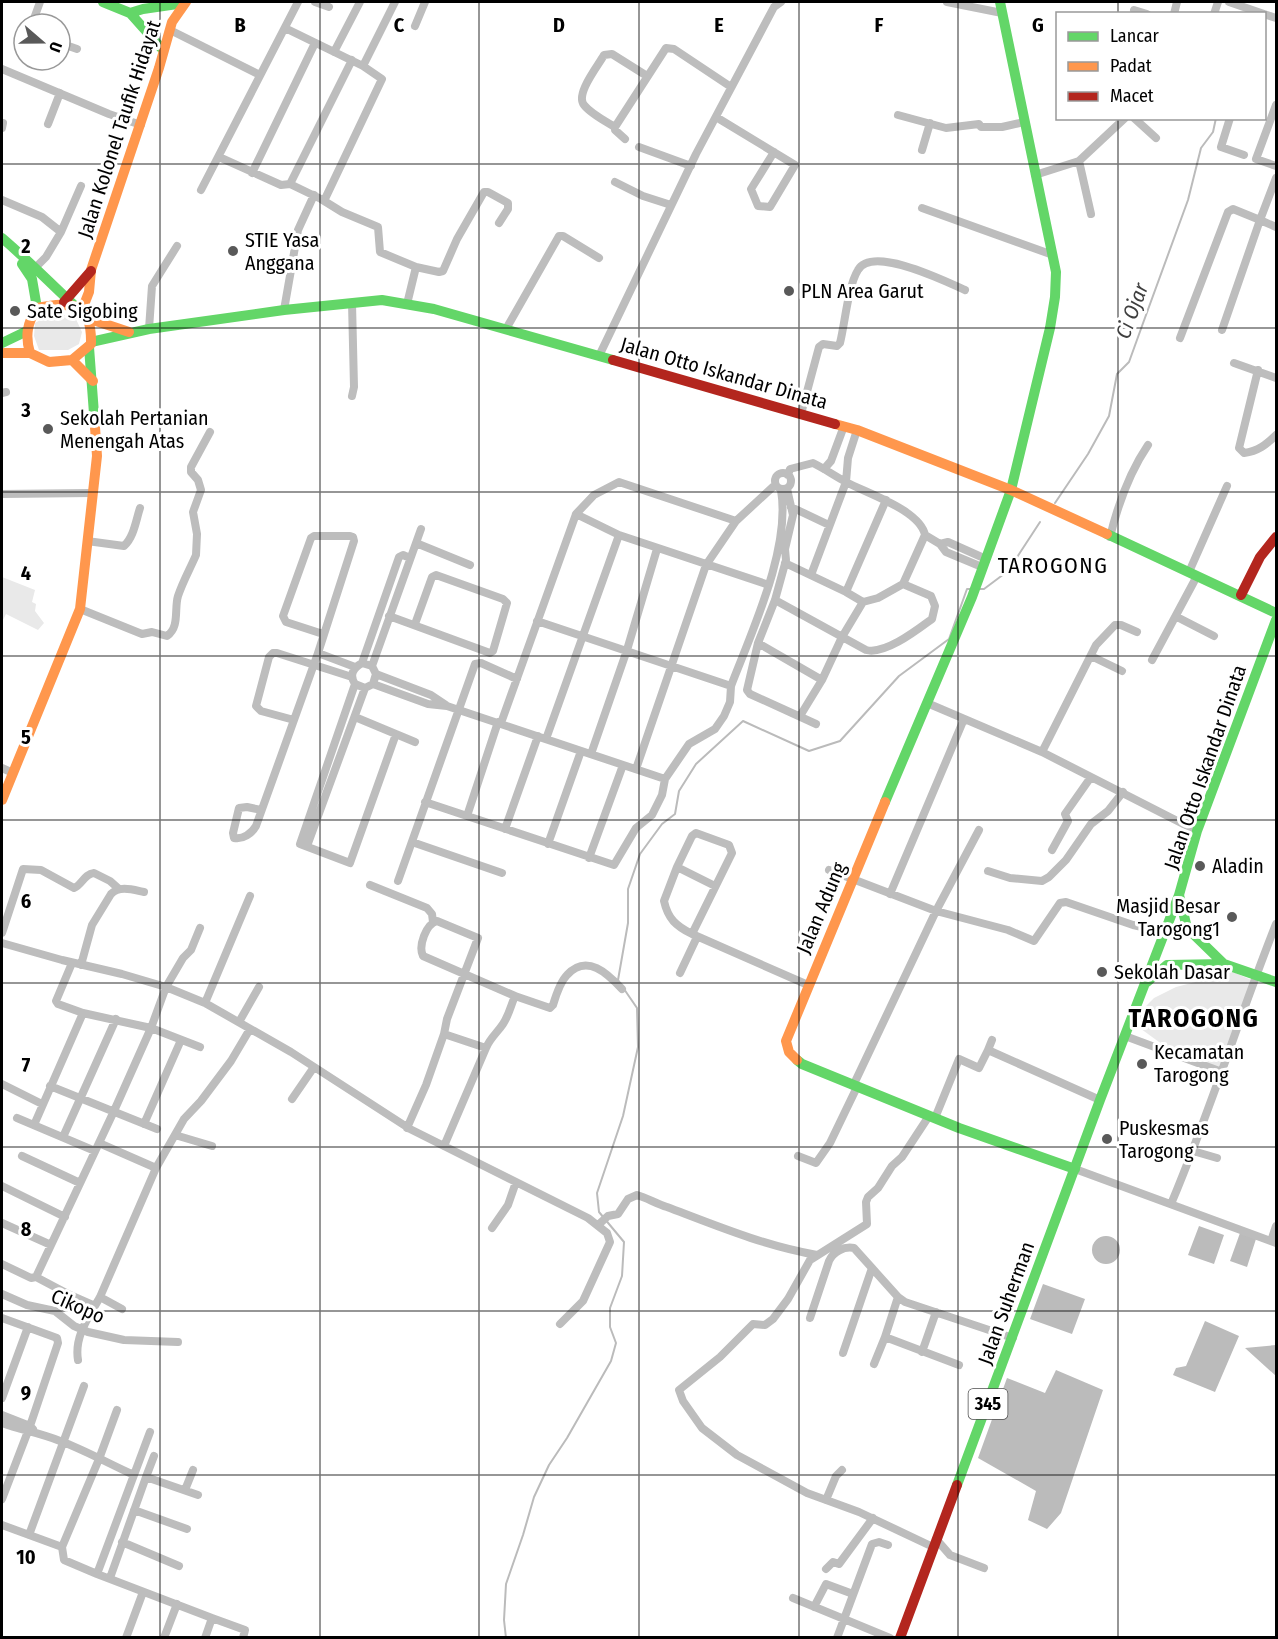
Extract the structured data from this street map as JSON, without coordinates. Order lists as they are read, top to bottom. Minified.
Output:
{"streets":{"main road":["Jalan Kolonel Taufik Hidayat","Jalan Otto Iskandar Dinata","Jalan Adung","Jalan Suherman","345"],"street":["Cikopo"]},"crossings":[["Jalan Otto Iskandar Dinata","Jalan Adung"],["Jalan Otto Iskandar Dinata","345"],["Jalan Adung","Jalan Suherman"],["Jalan Suherman","345"]],"districts":["TAROGONG","TAROGONG"],"water":["Ci Ojar"],"places":["STIE Yasa Anggana","PLN Area Garut","Sate Sigobing","Sekolah Pertanian Menengah Atas","Aladin","Masjid Besar Tarogong1","Sekolah Dasar","Kecamatan Tarogong","Puskesmas Tarogong"],"legend":["Lancar","Padat","Macet"],"north":"right","grid":{"columns":["B","C","D","E","F","G"],"rows":["2","3","4","5","6","7","8","9","10"]}}
